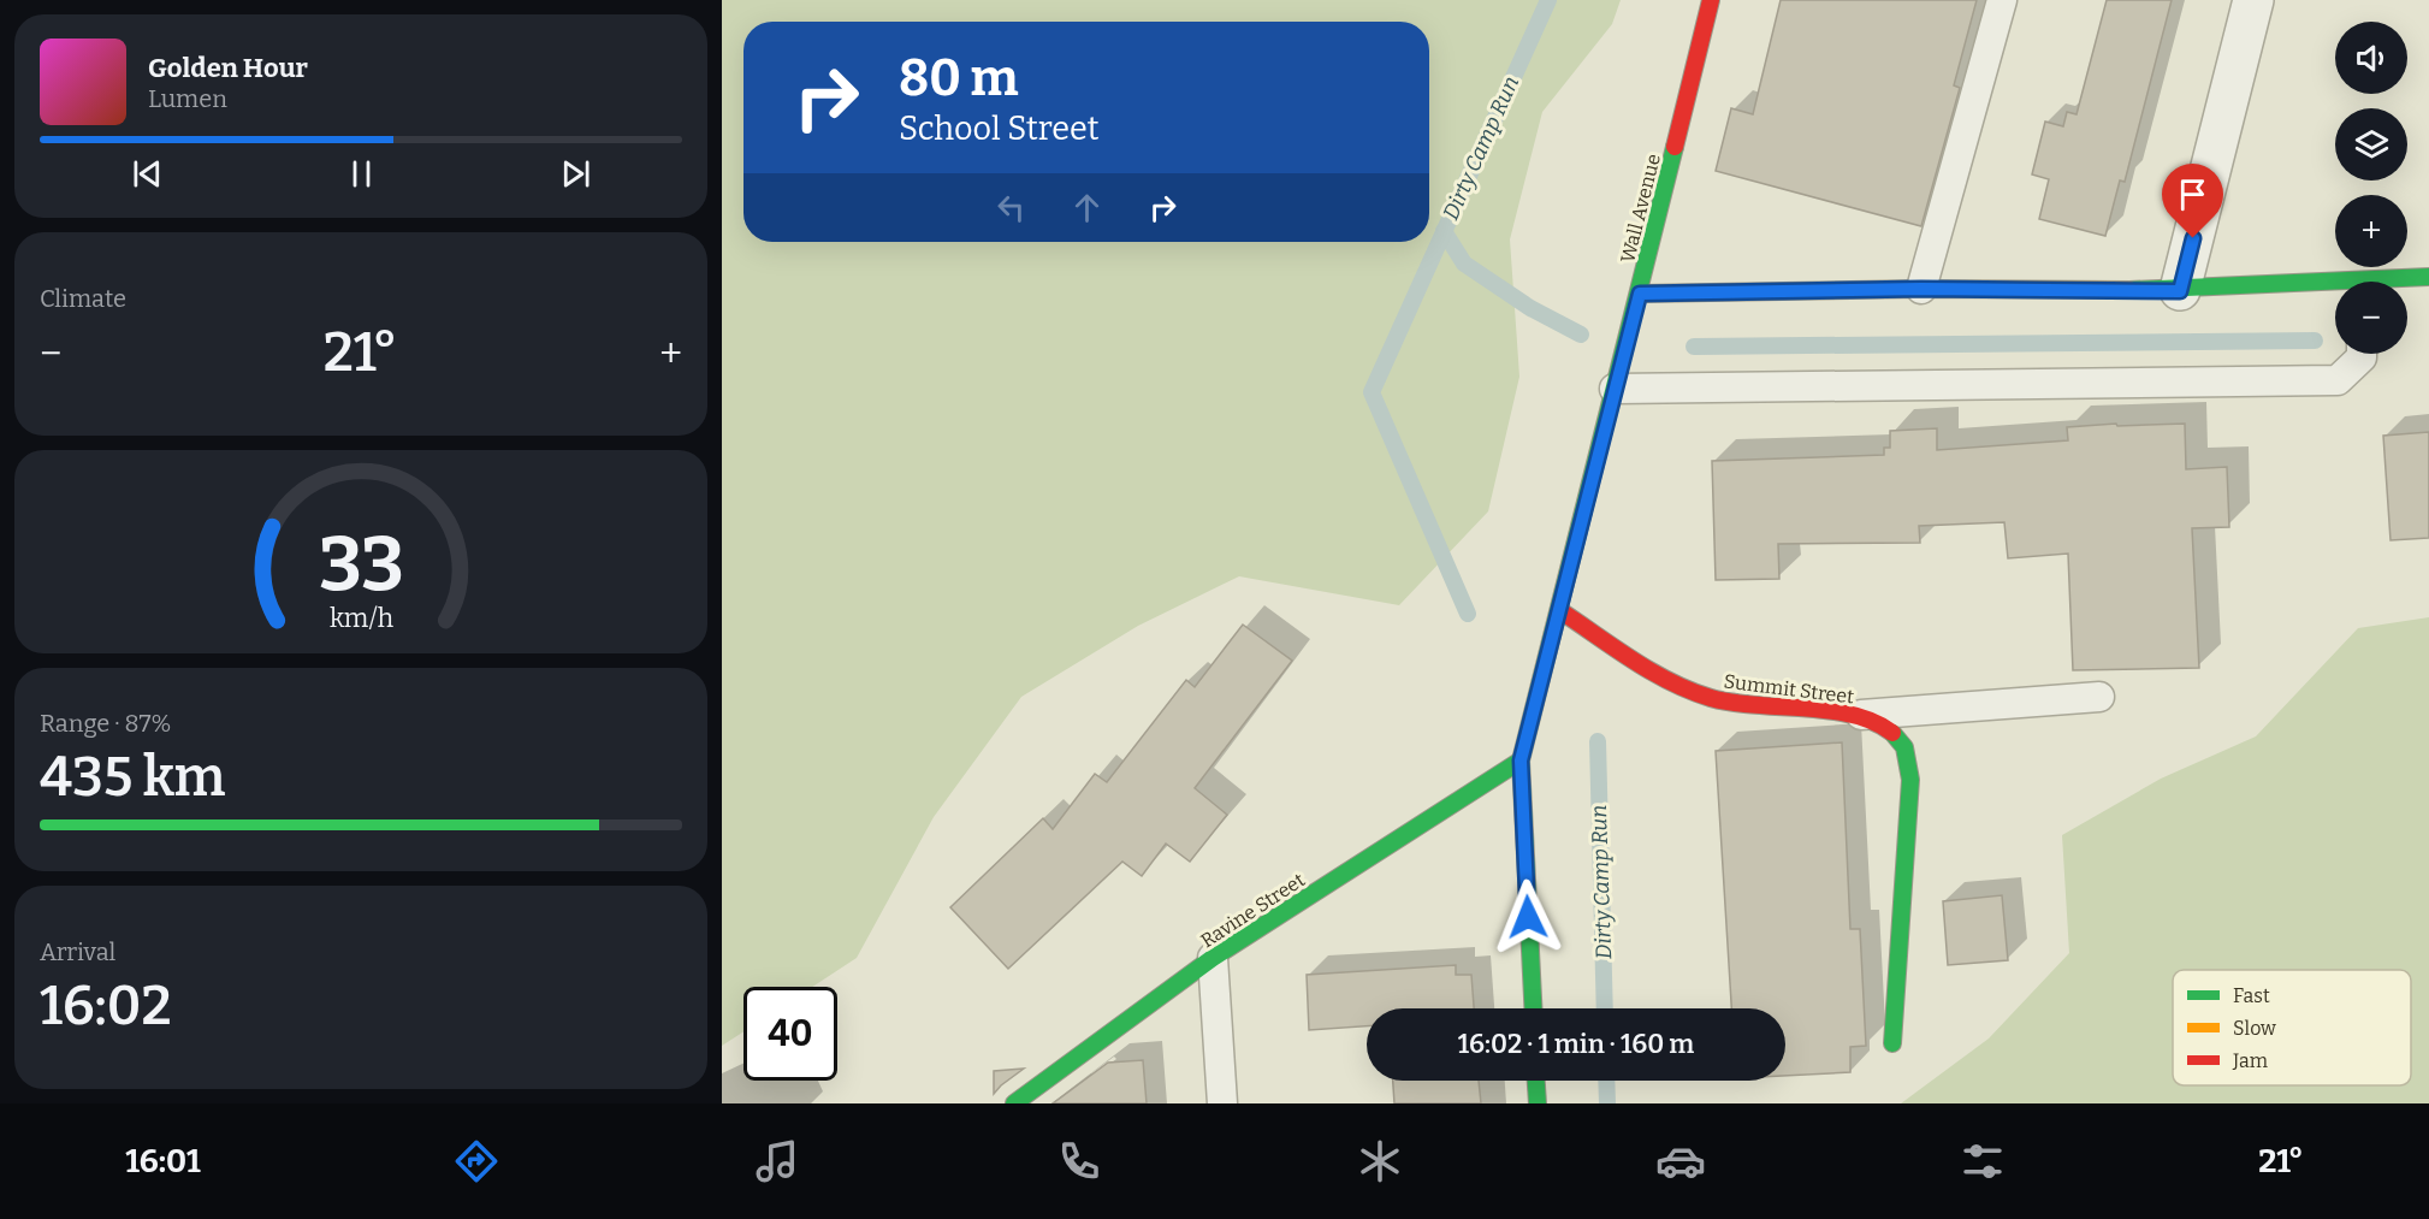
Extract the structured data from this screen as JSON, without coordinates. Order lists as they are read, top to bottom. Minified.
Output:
{"streets":{"street":["Wall Avenue","Summit Street","Ravine Street"]},"crossings":[["Wall Avenue","Summit Street"],["Wall Avenue","Ravine Street"]],"water":["Dirty Camp Run"],"legend":["Fast","Slow","Jam"],"page":{"map_buttons":["+","−"],"turn":["80 m","School Street"],"song":["Golden Hour","Lumen"],"tile":["Climate",["Range · 87%","435 km"],["Arrival","16:02"]],"heat":["−","21°","+"],"limit":"40","trip":"16:02 · 1 min · 160 m","tabs":["16:01","21°"],"gauge":["33","km/h"]}}
